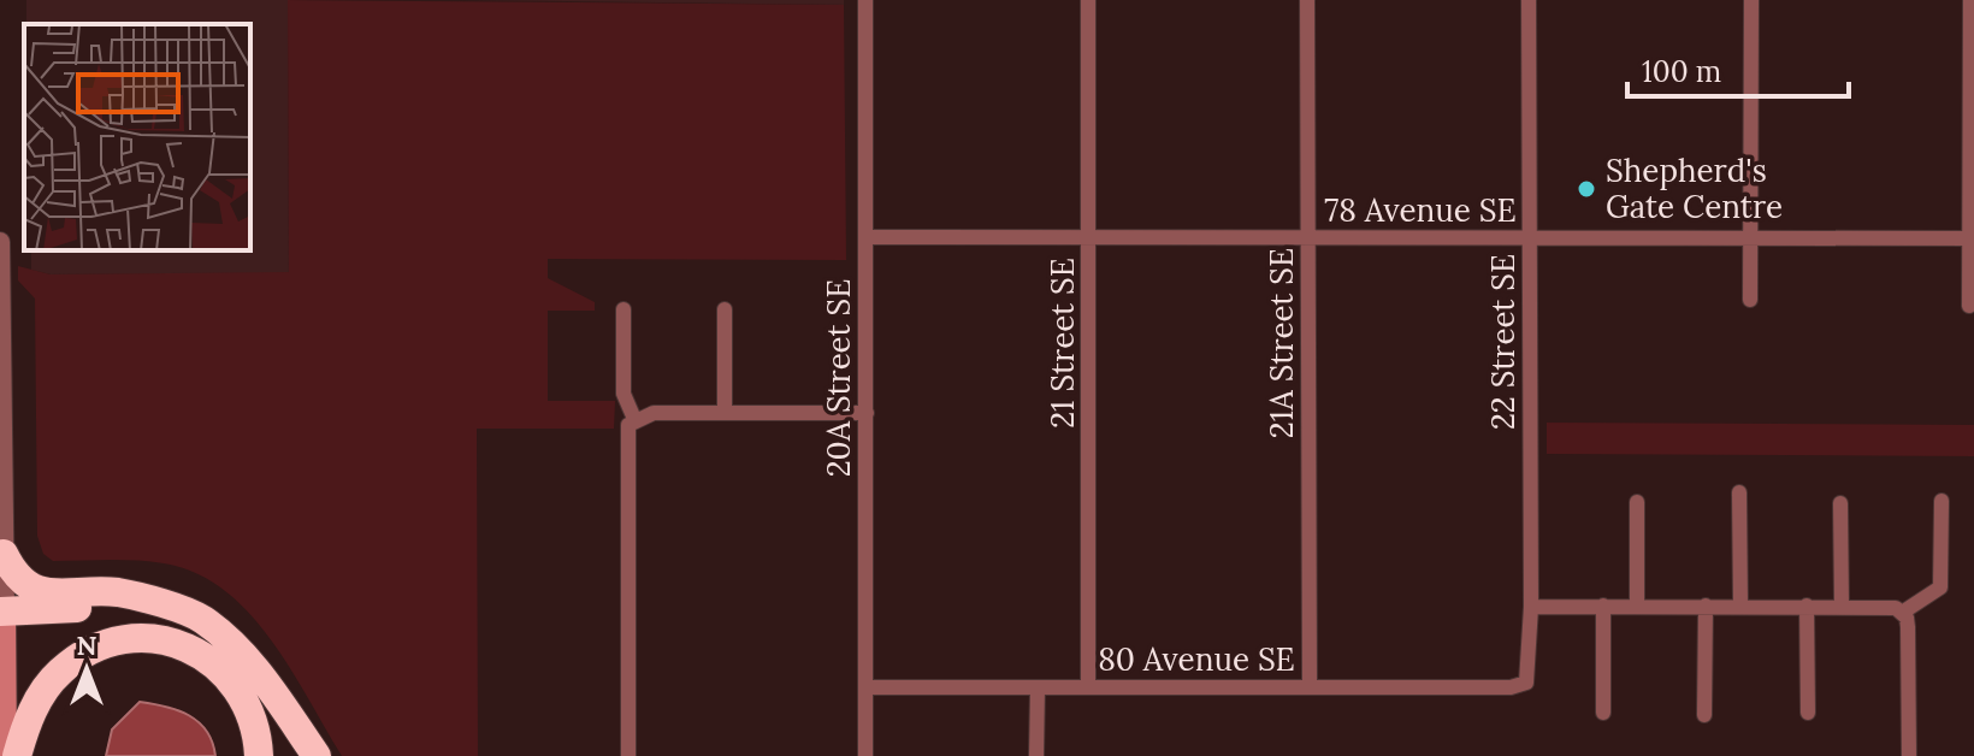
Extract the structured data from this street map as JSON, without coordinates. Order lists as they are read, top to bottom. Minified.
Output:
{"streets":{"street":["78 Avenue SE","22 Street SE","21 Street SE","21A Street SE","20A Street SE","80 Avenue SE"]},"crossings":[["78 Avenue SE","22 Street SE"],["78 Avenue SE","21 Street SE"],["78 Avenue SE","21A Street SE"],["78 Avenue SE","20A Street SE"],["22 Street SE","80 Avenue SE"],["21 Street SE","80 Avenue SE"],["21A Street SE","80 Avenue SE"],["20A Street SE","80 Avenue SE"]],"places":["Shepherd's Gate Centre"],"scale_bar":"100 m","north":"top"}
